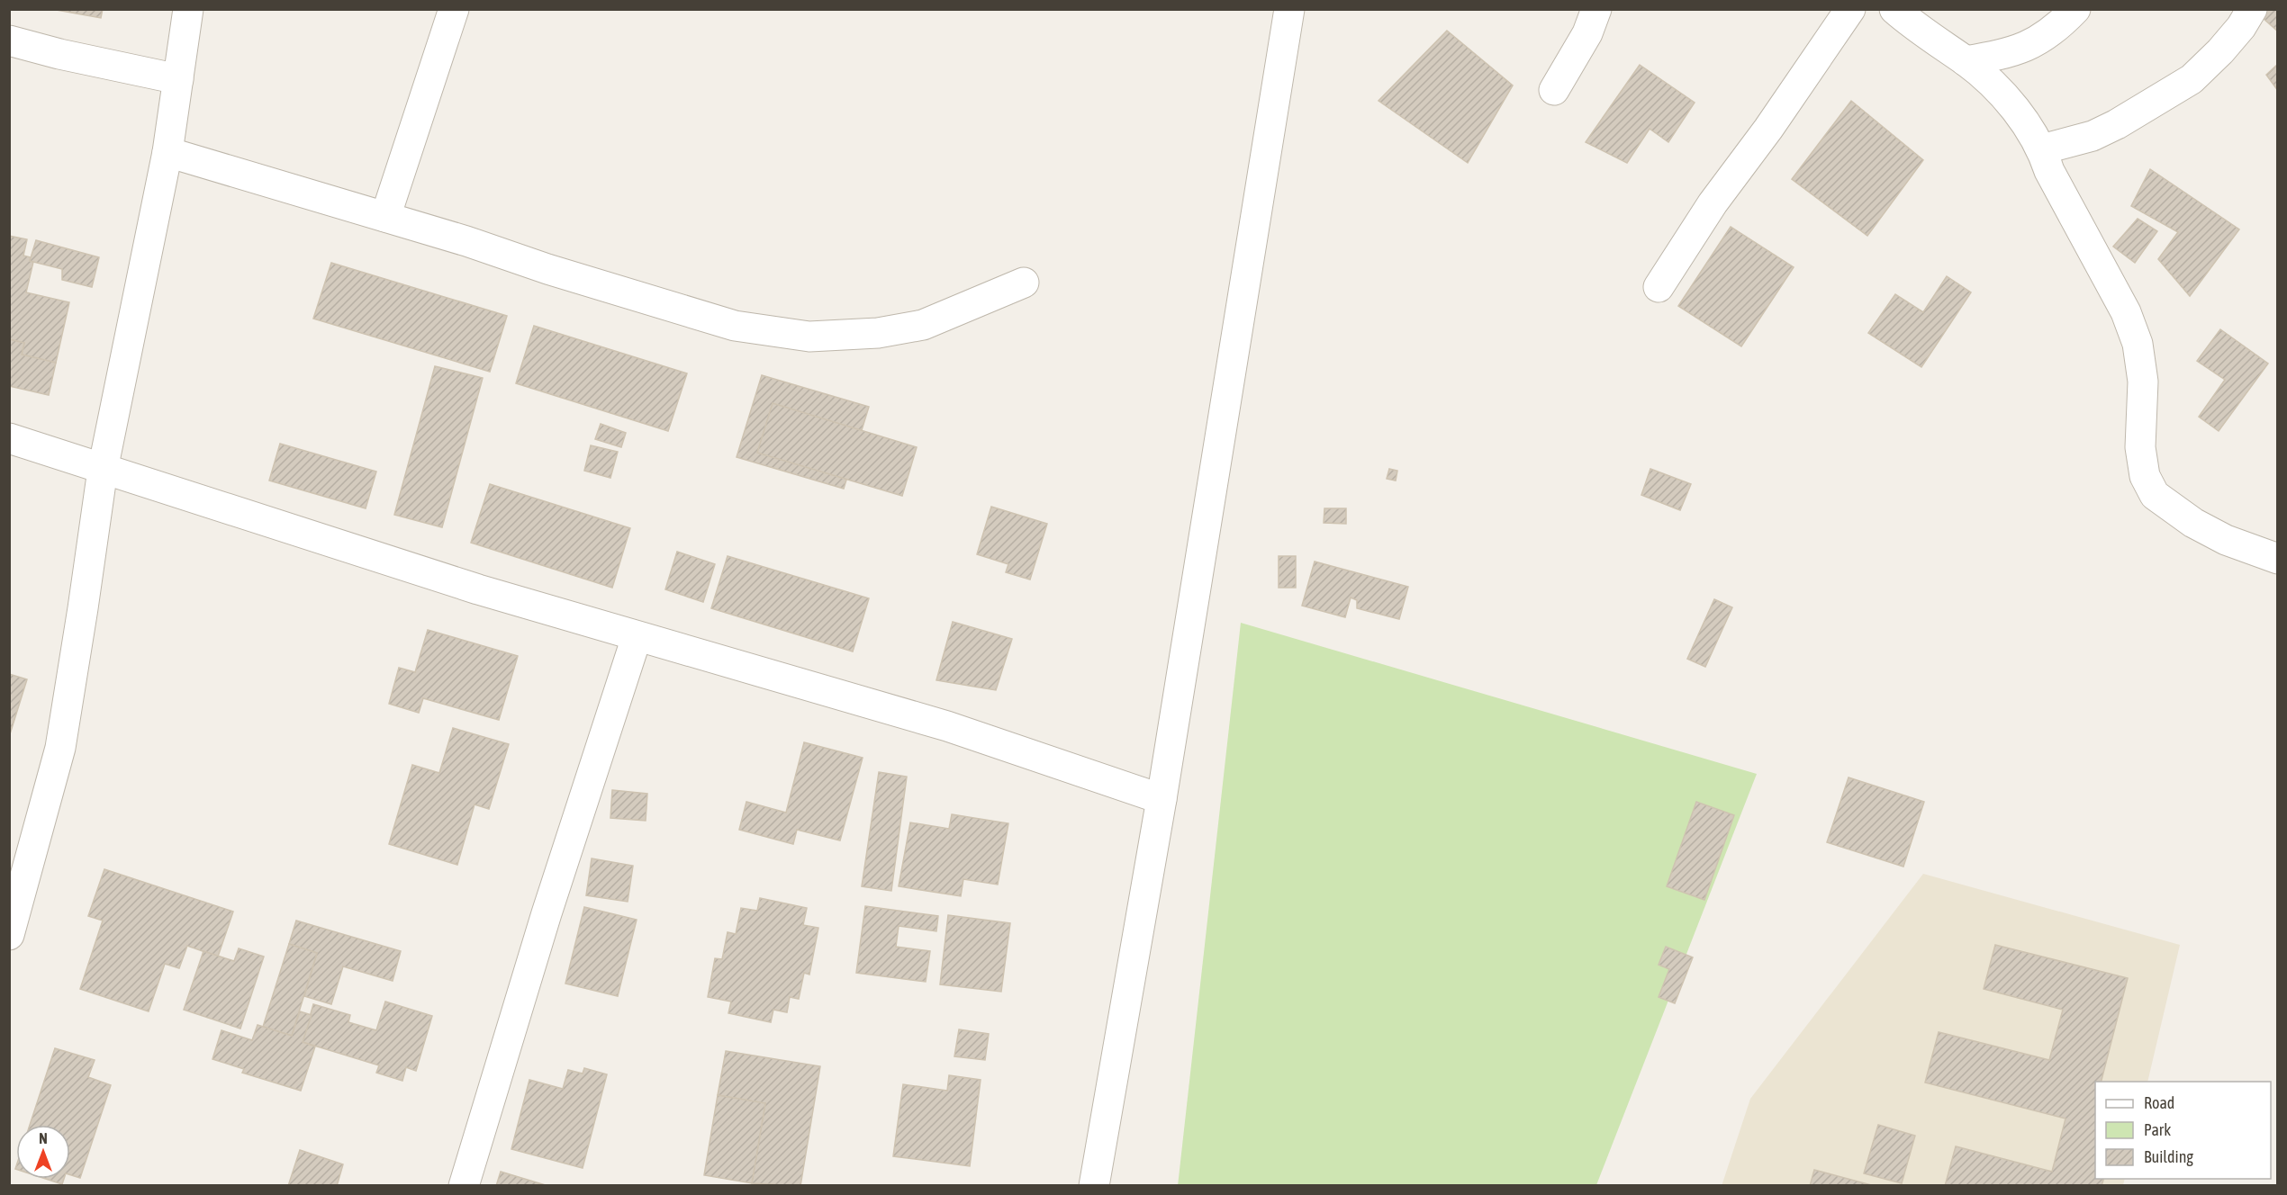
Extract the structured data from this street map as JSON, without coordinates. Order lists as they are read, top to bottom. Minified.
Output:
{"legend":["Road","Park","Building"],"north":"top"}
